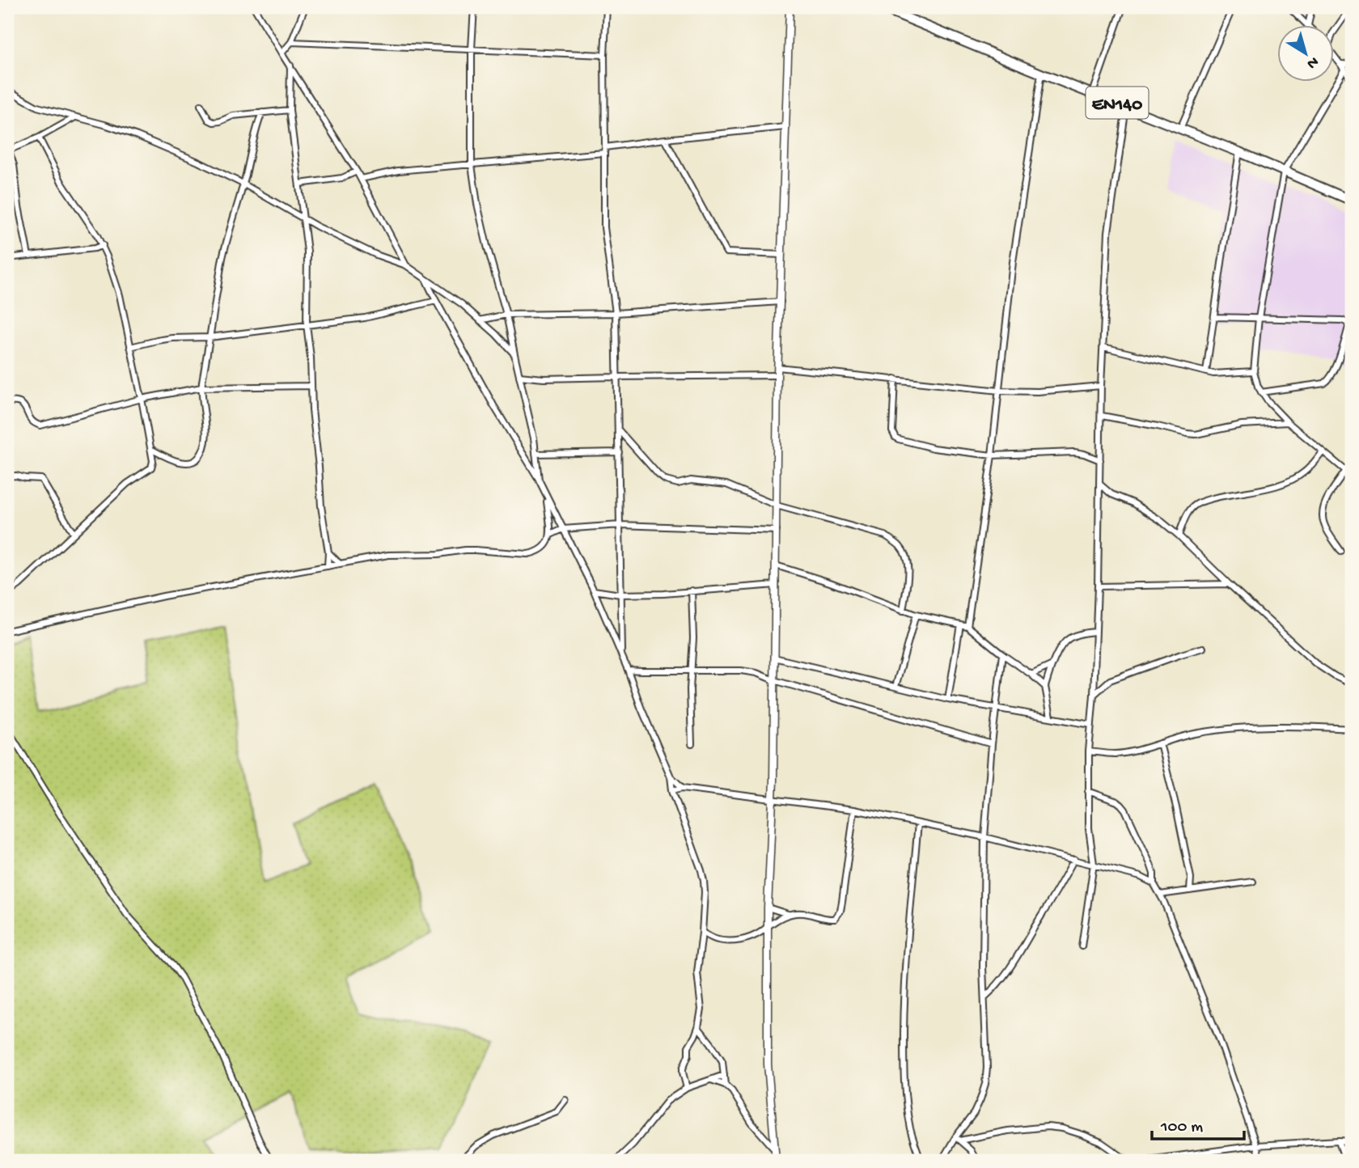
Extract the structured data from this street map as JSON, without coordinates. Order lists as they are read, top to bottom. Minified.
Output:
{"streets":{"main road":["EN140"]},"scale_bar":"100 m","north":"bottom right"}
